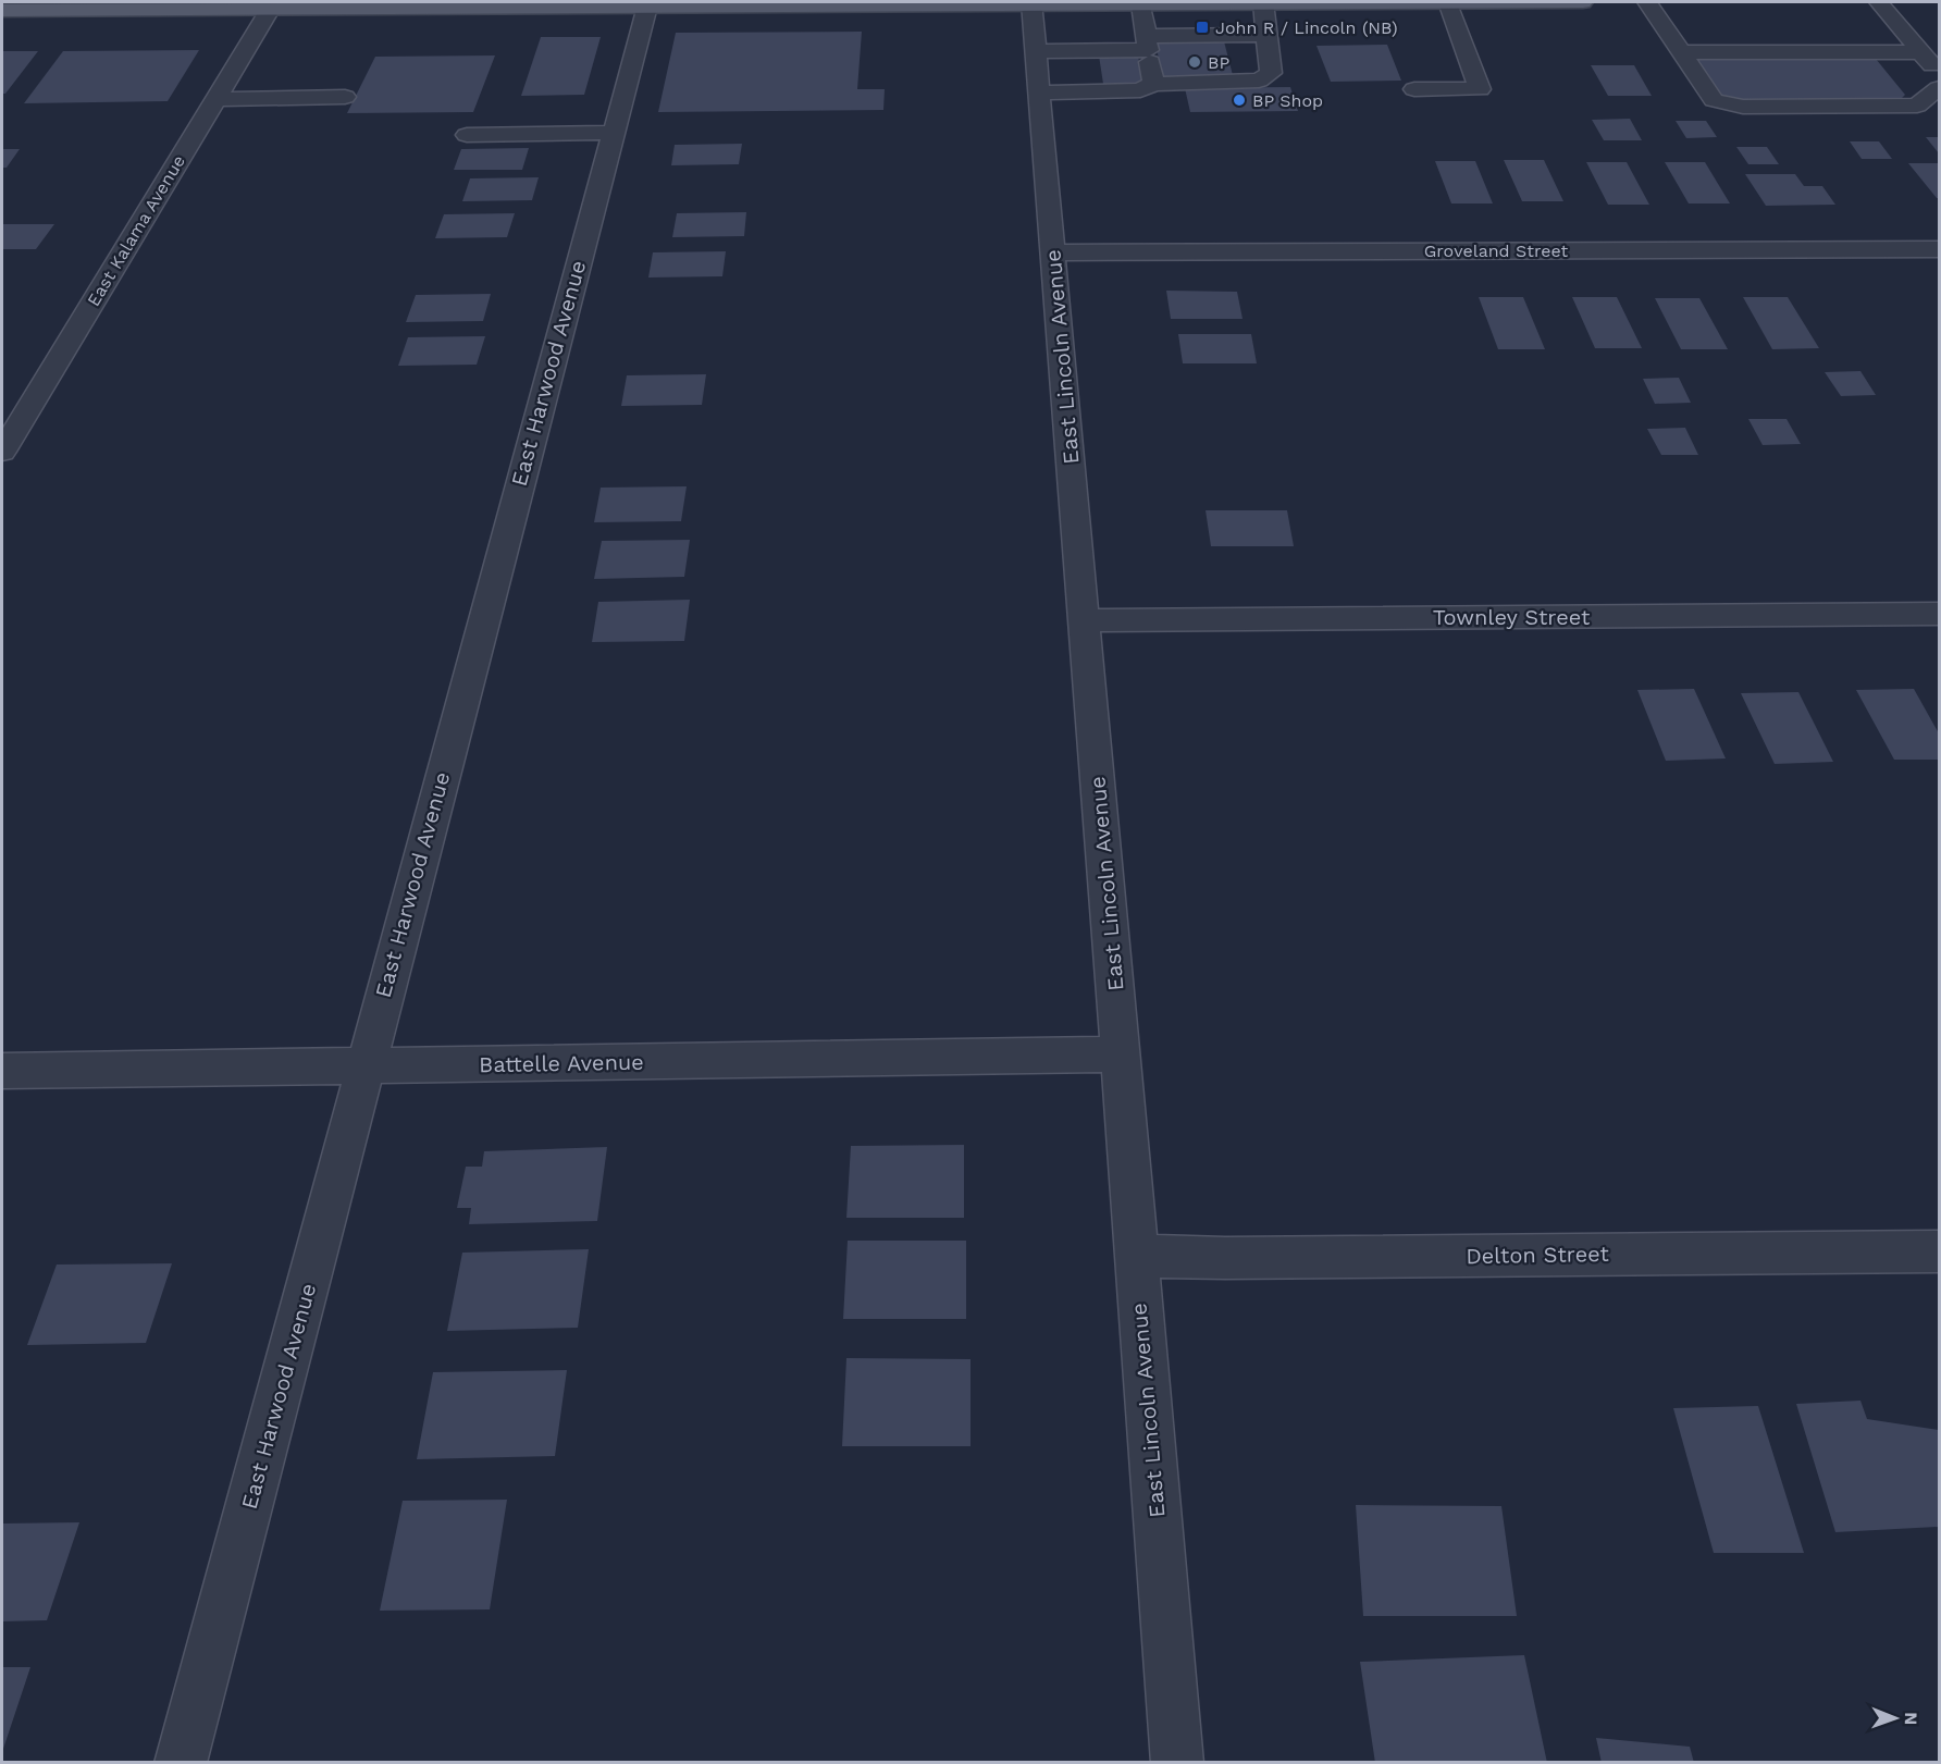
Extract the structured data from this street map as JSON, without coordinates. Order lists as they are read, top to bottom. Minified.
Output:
{"streets":{"street":["East Kalama Avenue","Groveland Street","East Lincoln Avenue","East Harwood Avenue","Townley Street","Battelle Avenue","Delton Street"]},"crossings":[["Groveland Street","East Lincoln Avenue"],["East Lincoln Avenue","Townley Street"],["East Lincoln Avenue","Battelle Avenue"],["East Lincoln Avenue","Delton Street"],["East Harwood Avenue","Battelle Avenue"]],"places":{"transit":["John R / Lincoln (NB)"],"other":["BP","BP Shop"]},"north":"right"}
